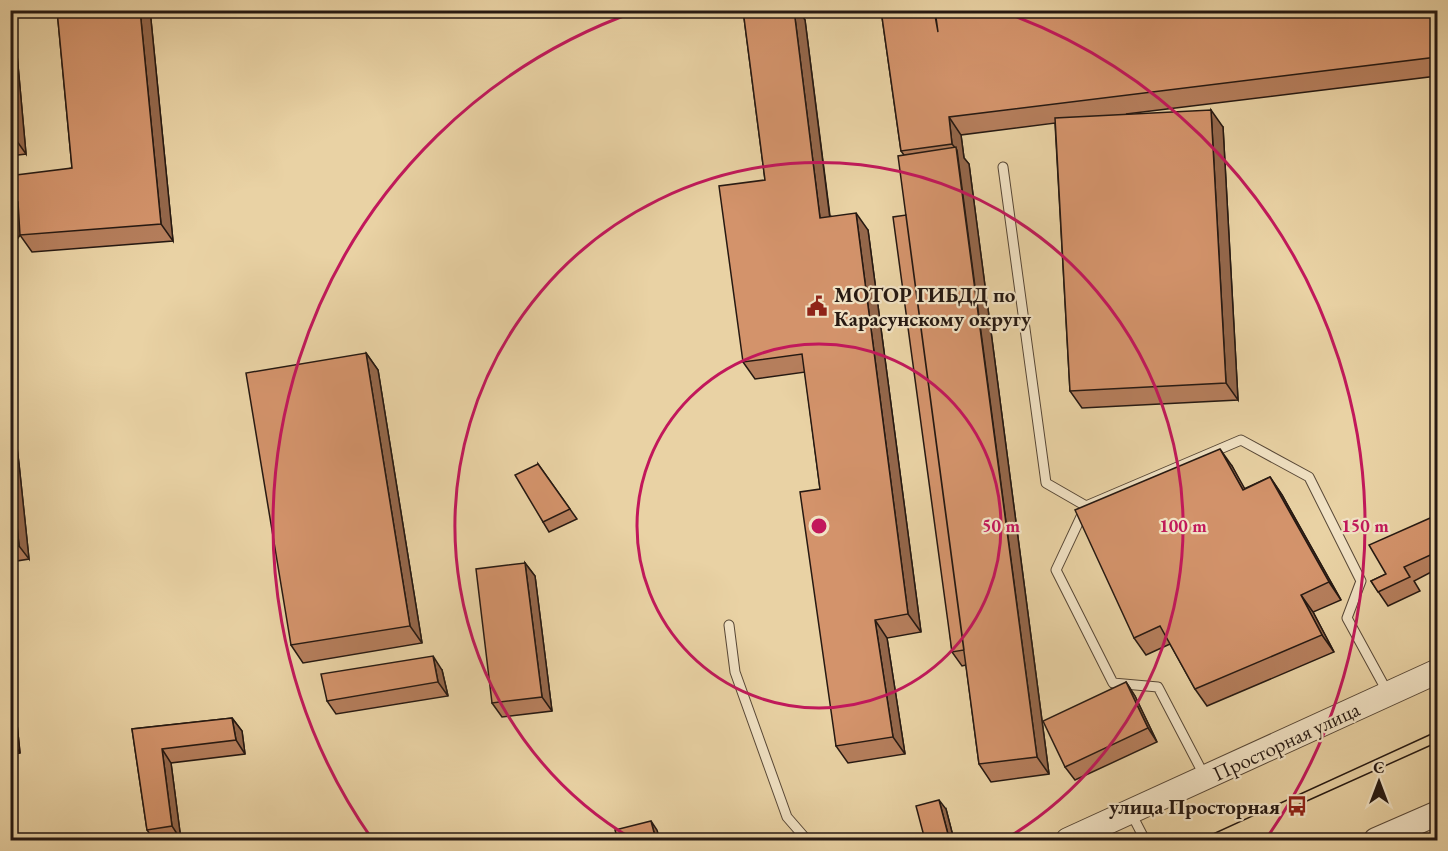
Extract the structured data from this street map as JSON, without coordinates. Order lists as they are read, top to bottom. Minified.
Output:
{"streets":{"street":["Просторная улица"]},"places":{"public building":["МОТОР ГИБДД по Карасунскому округу"],"bus stop":["улица Просторная"]},"north":"top","rings":["50 m","100 m","150 m"]}
